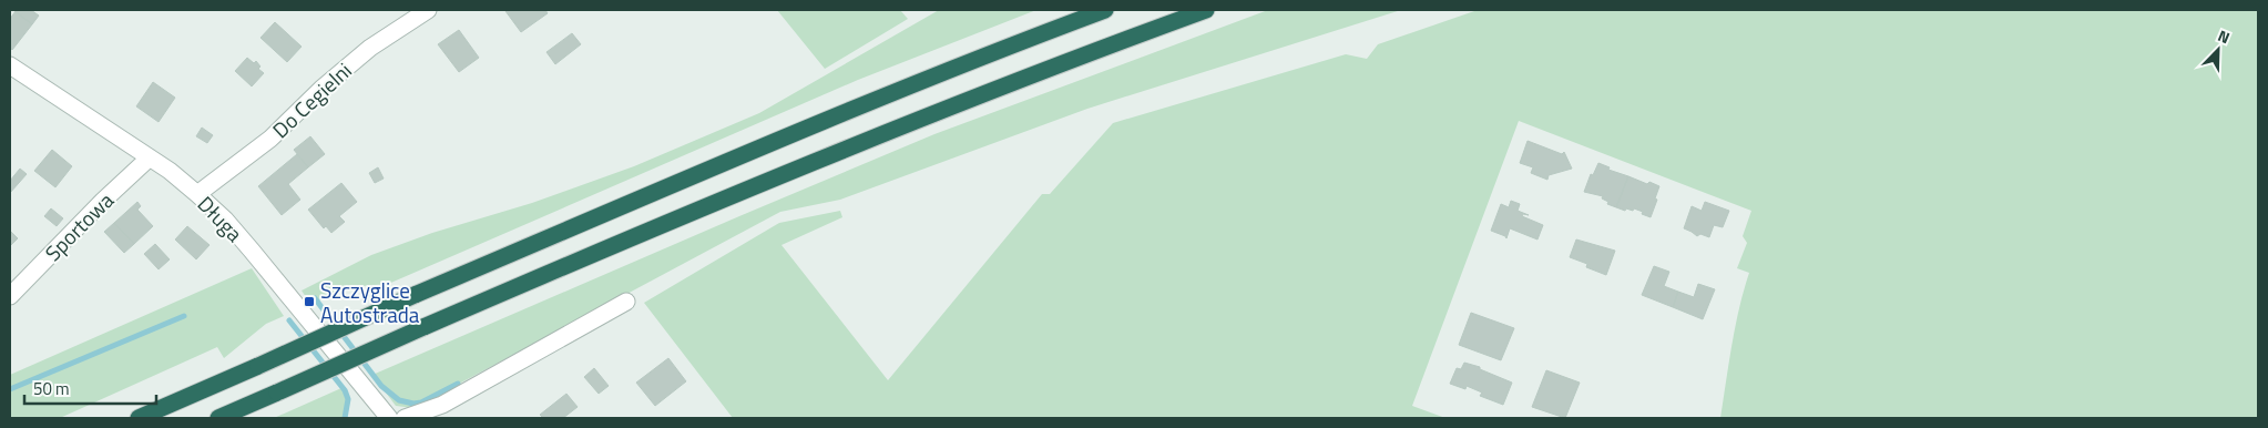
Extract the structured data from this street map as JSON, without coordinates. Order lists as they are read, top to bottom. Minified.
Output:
{"streets":{"street":["Do Cegielni","Długa","Sportowa"]},"crossings":[["Do Cegielni","Długa"],["Długa","Sportowa"]],"places":{"transit":["Szczyglice Autostrada"]},"scale_bar":"50 m","north":"top right"}
